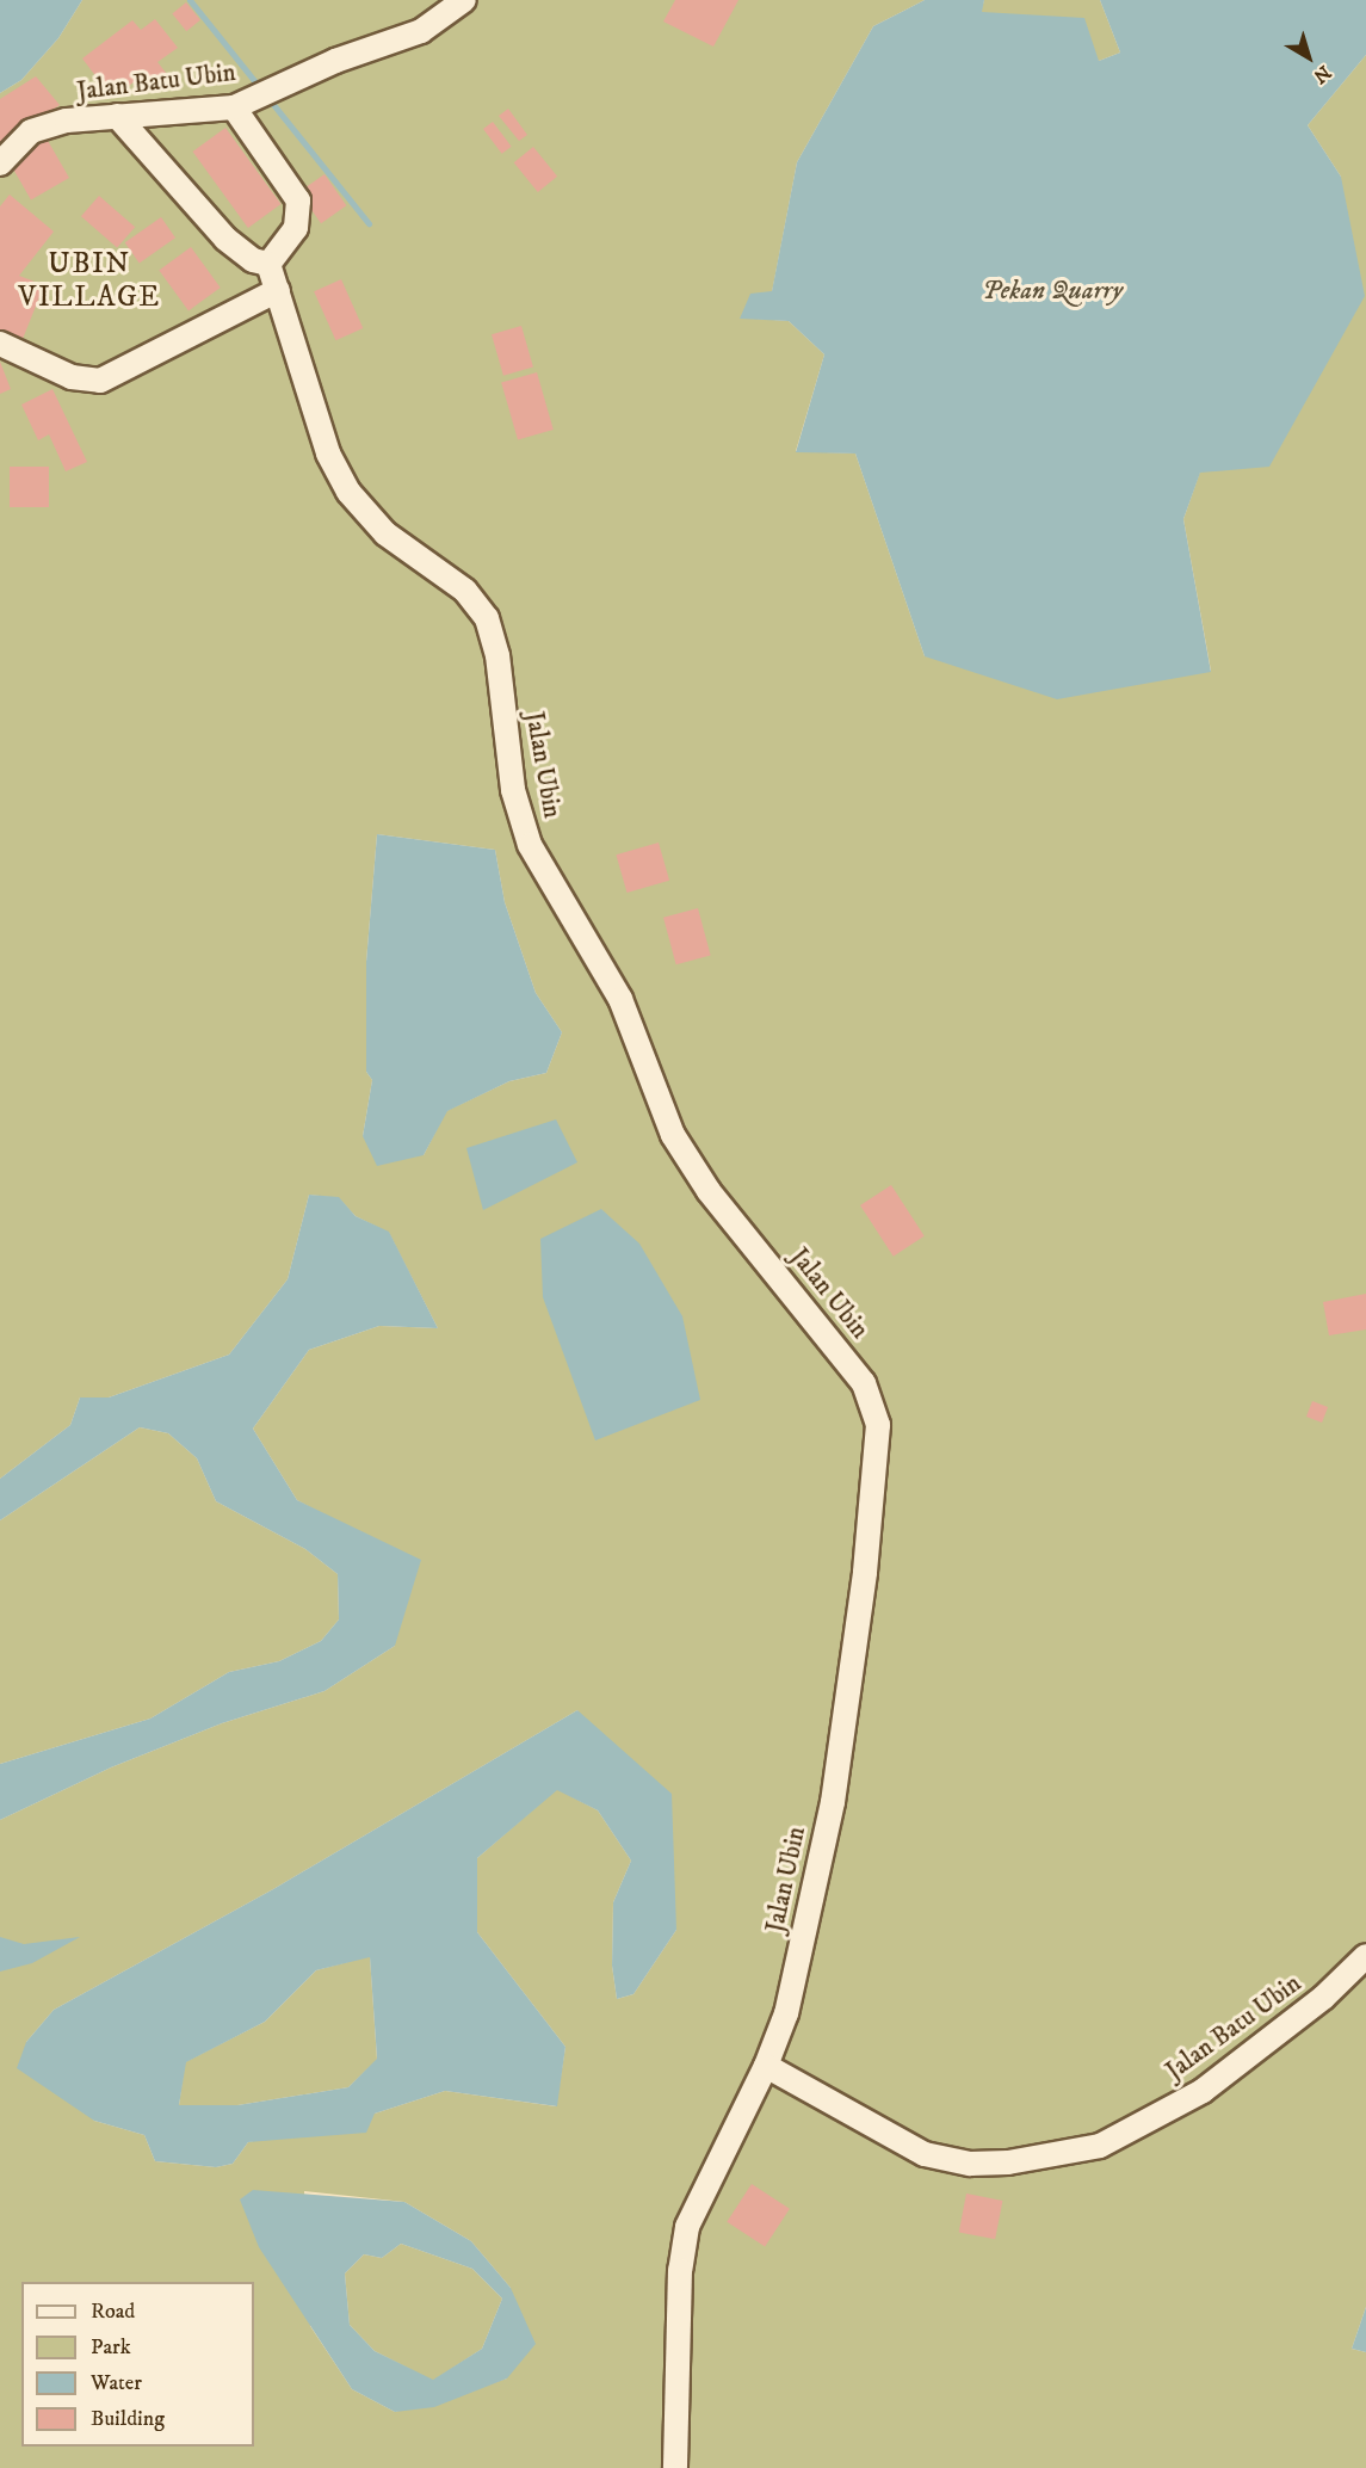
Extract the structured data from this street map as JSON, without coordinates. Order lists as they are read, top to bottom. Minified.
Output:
{"streets":{"street":["Jalan Batu Ubin","Jalan Ubin"]},"crossings":[["Jalan Batu Ubin","Jalan Ubin"]],"districts":["UBIN VILLAGE"],"water":["Pekan Quarry"],"legend":["Road","Park","Water","Building"],"north":"bottom right"}
